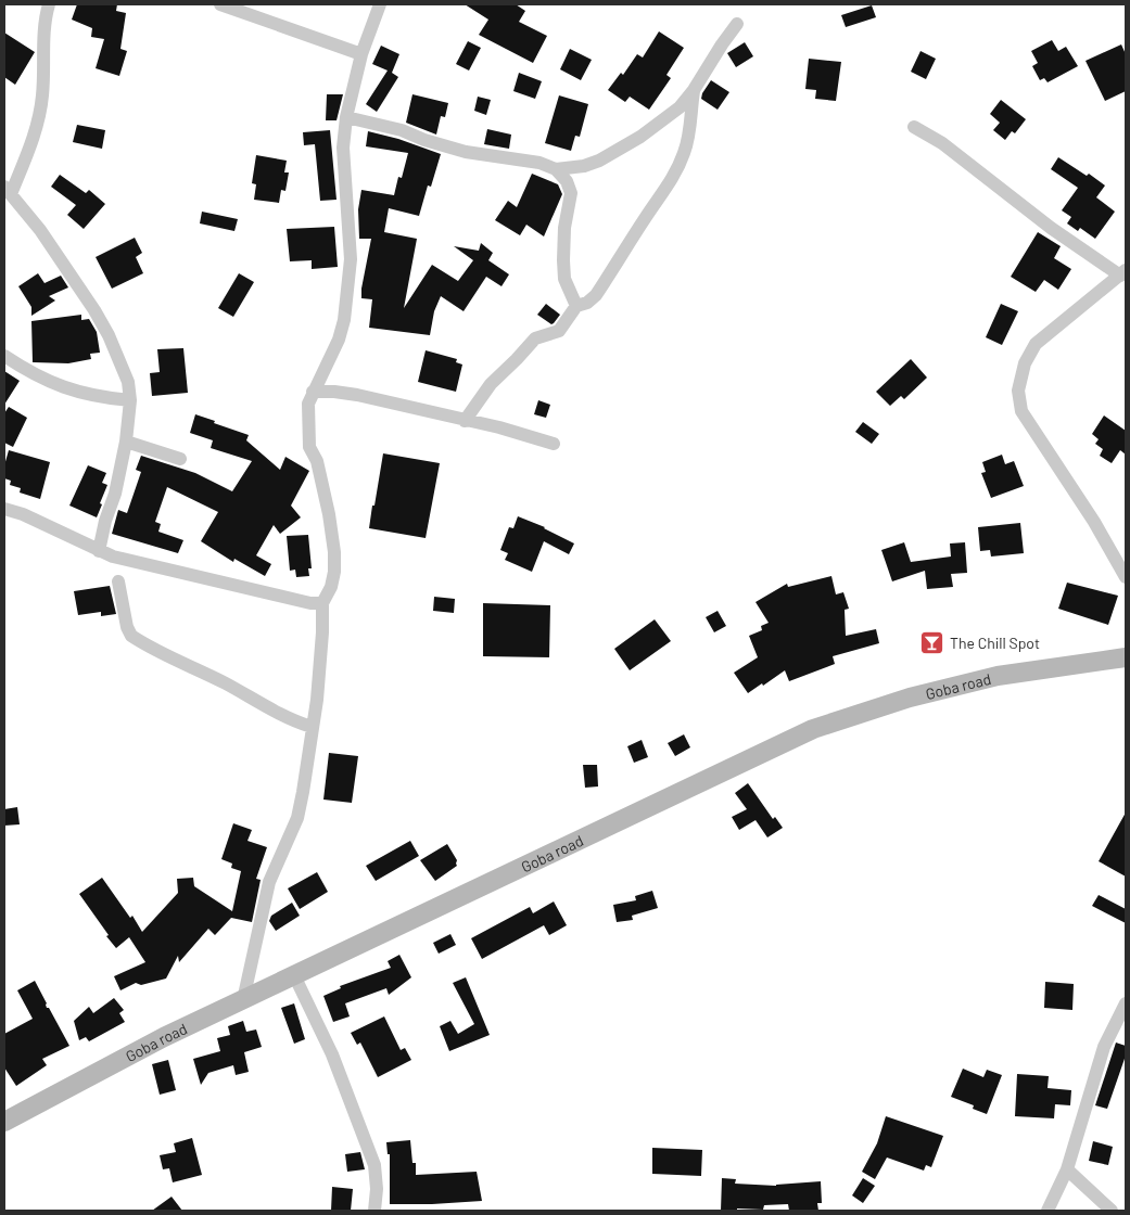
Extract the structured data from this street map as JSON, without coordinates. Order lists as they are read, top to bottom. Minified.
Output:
{"streets":{"main road":["Goba road"]},"places":{"bar":["The Chill Spot"]}}
